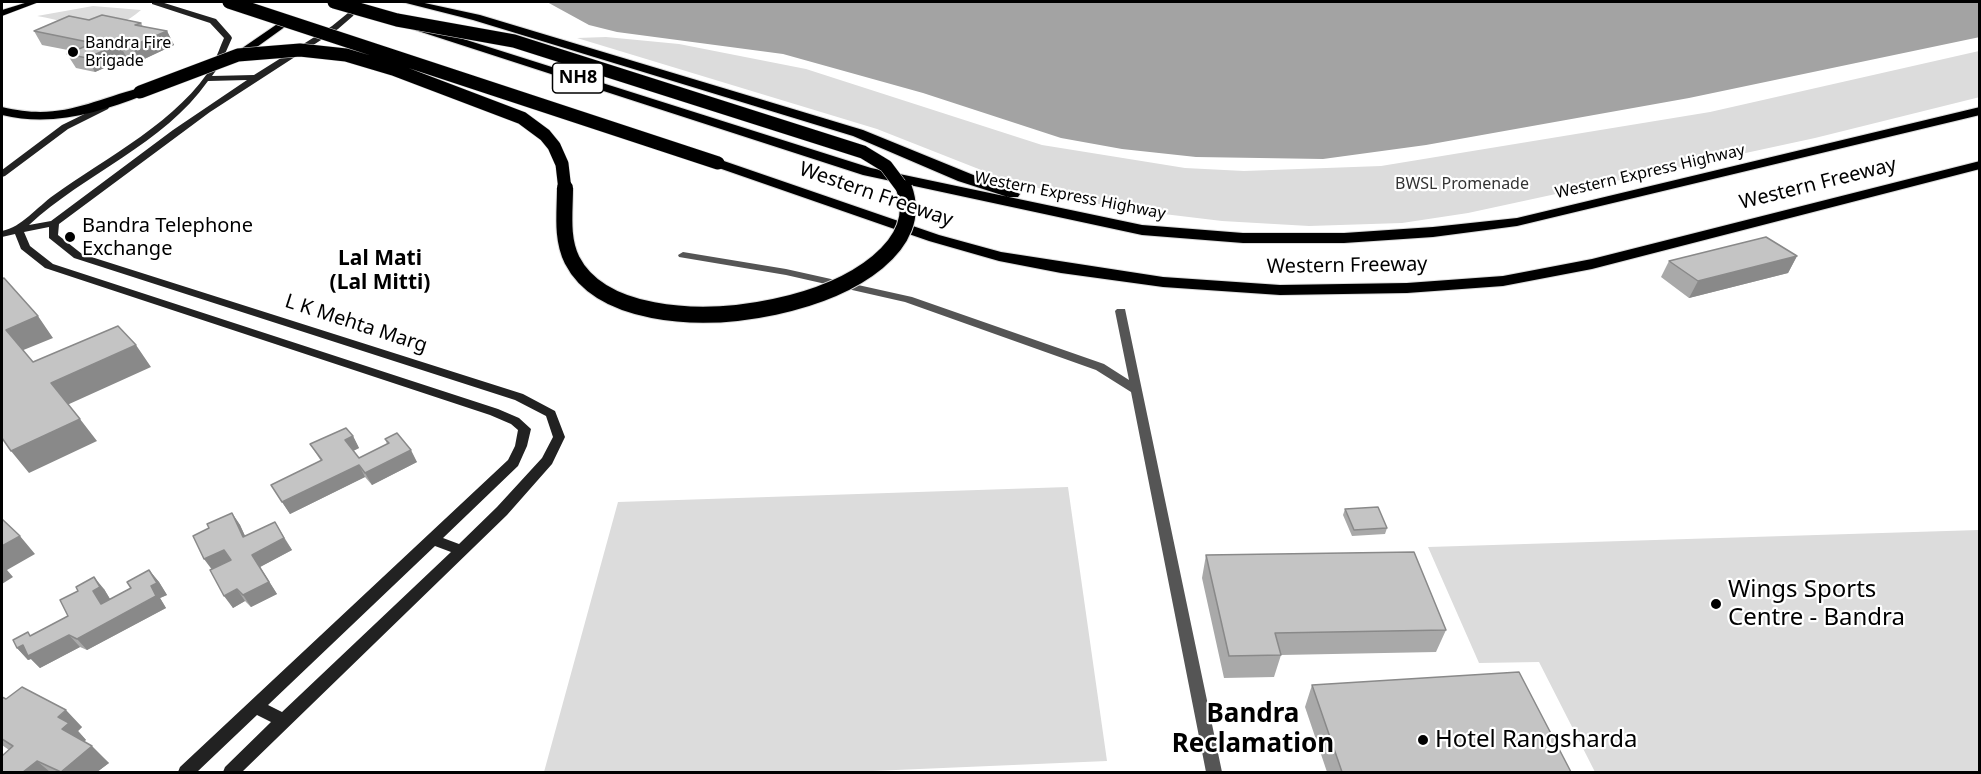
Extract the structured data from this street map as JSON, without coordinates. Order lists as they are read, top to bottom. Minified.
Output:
{"streets":{"highway":["NH8","Western Express Highway","Western Freeway"],"main road":["L K Mehta Marg"]},"districts":["Lal Mati (Lal Mitti)","Bandra Reclamation"],"parks":["BWSL Promenade"],"places":["Bandra Fire Brigade","Bandra Telephone Exchange","Wings Sports Centre - Bandra","Hotel Rangsharda"]}
